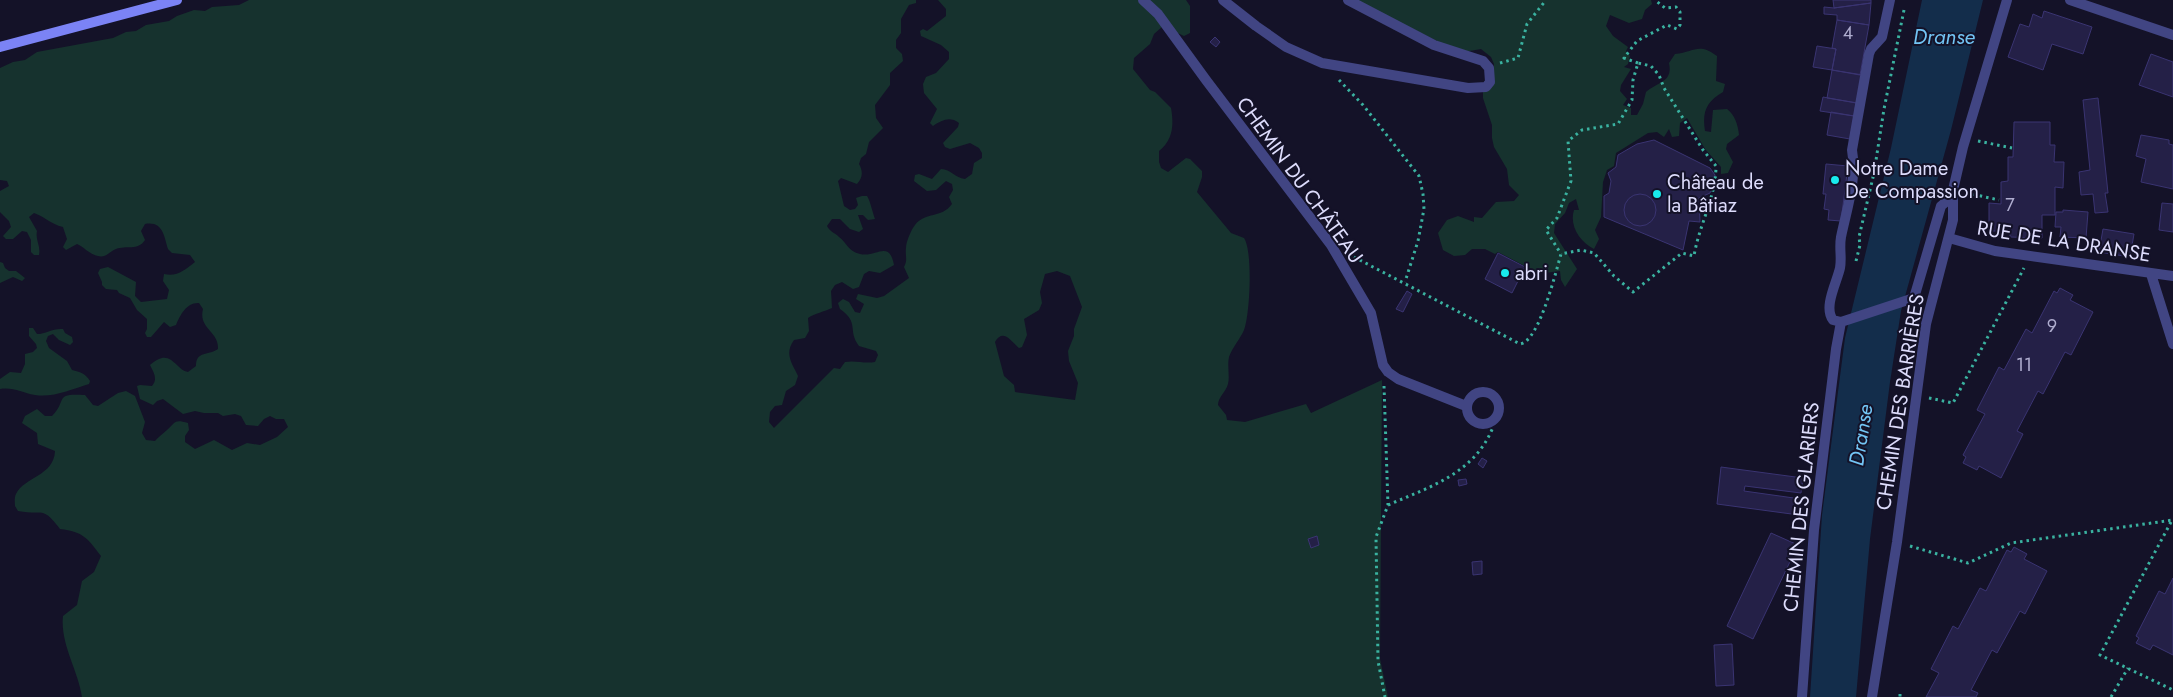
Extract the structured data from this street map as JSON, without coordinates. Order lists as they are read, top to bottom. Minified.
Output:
{"streets":{"street":["CHEMIN DU CHÂTEAU","RUE DE LA DRANSE","CHEMIN DES BARRIÈRES","CHEMIN DES GLARIERS"]},"crossings":[["RUE DE LA DRANSE","CHEMIN DES BARRIÈRES"]],"water":["Dranse"],"places":["Notre Dame De Compassion","Château de la Bâtiaz","abri"],"house_numbers":["4","7","9","11"]}
